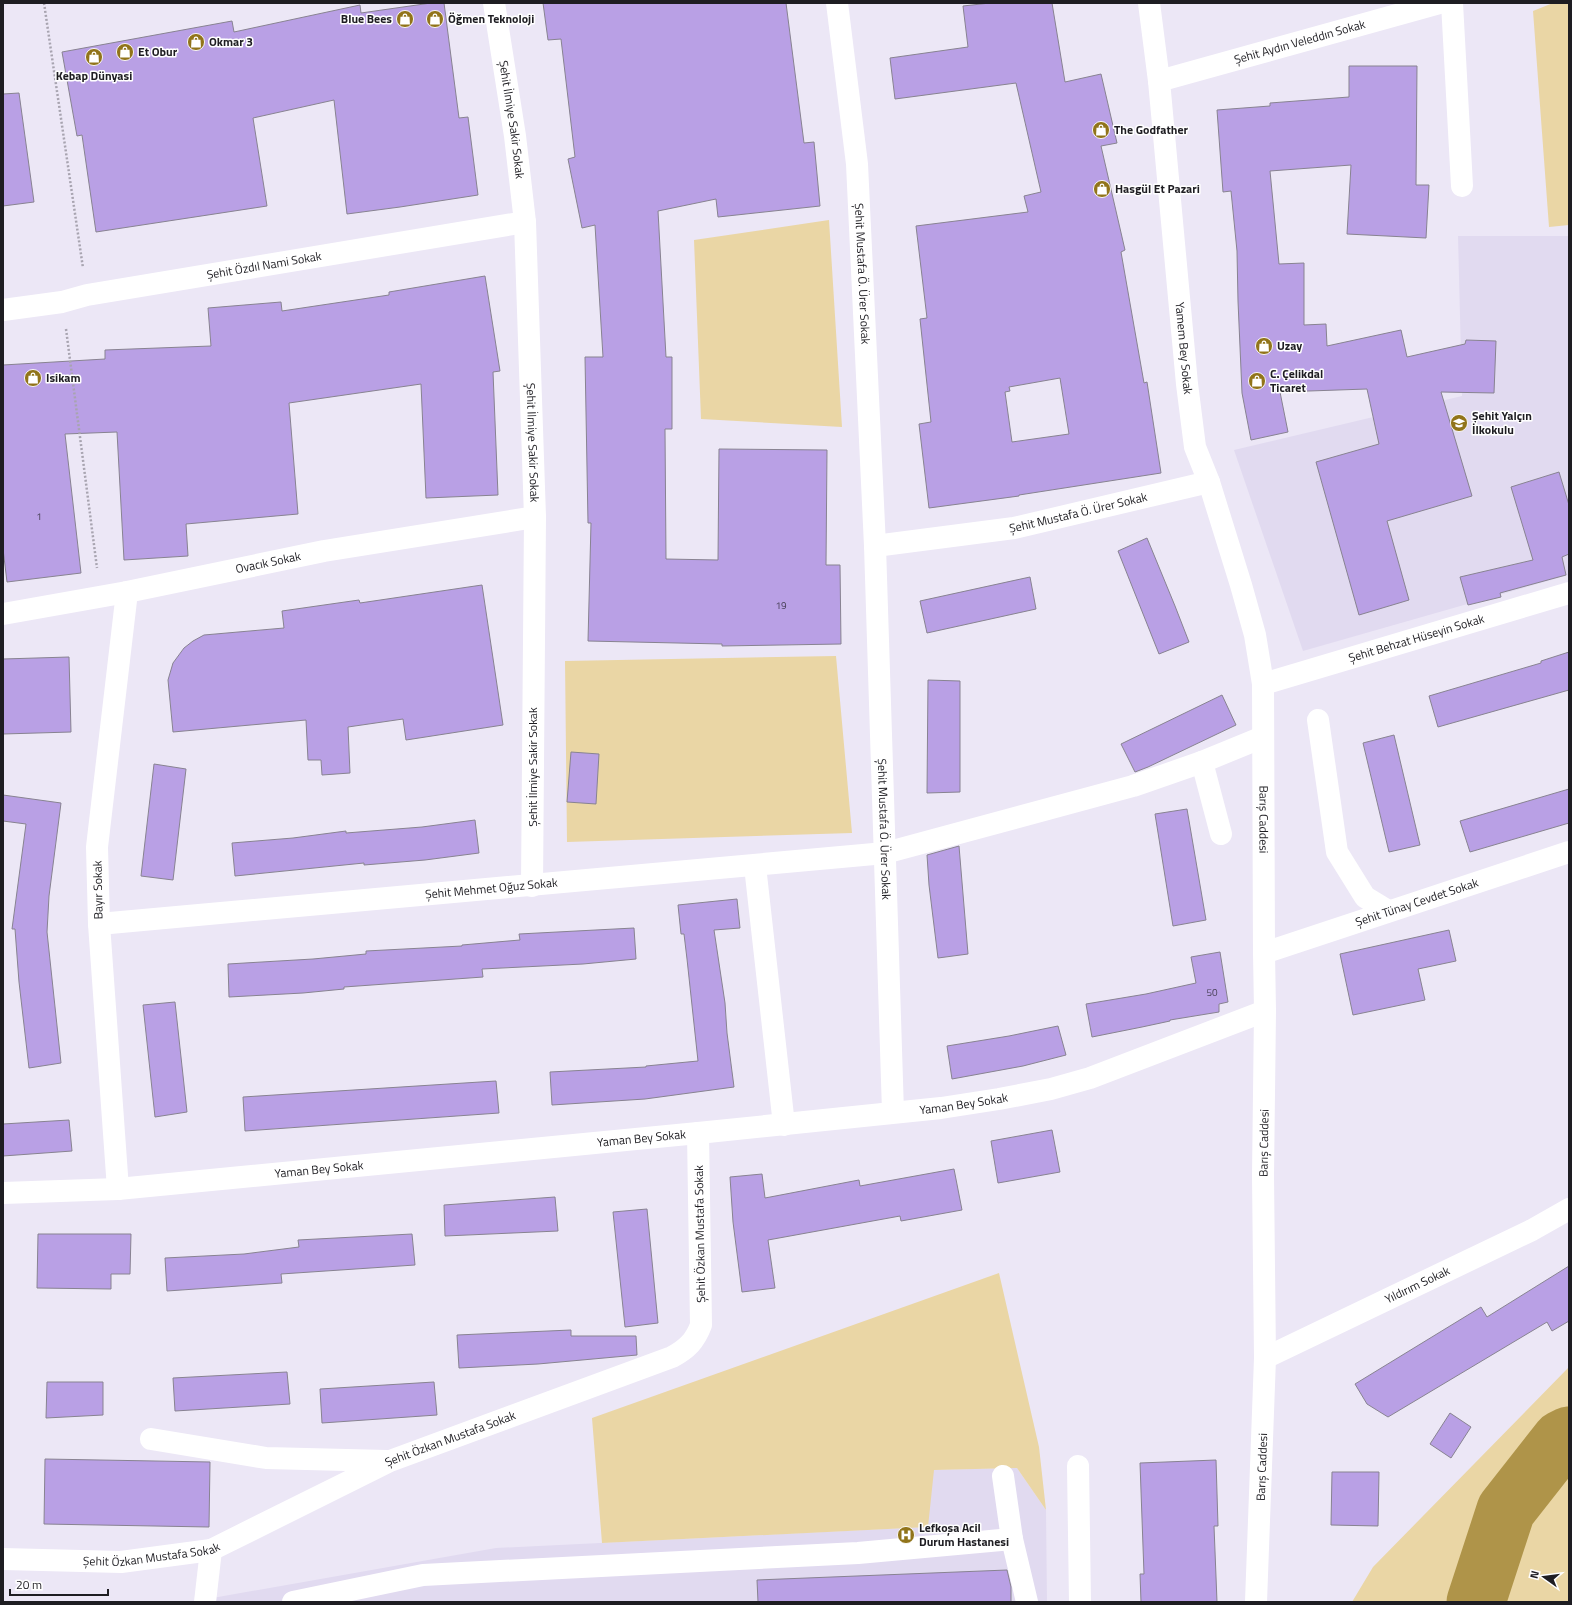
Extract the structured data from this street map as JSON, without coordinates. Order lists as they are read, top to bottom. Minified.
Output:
{"streets":{"street":["Şehit Aydın Veleddın Sokak","Şehit İlmiye Sakir Sokak","Şehit Özdıl Nami Sokak","Şehit Mustafa Ö. Ürer Sokak","Yamem Bey Sokak","Ovacık Sokak","Şehit Behzat Hüseyin Sokak","Barış Caddesi","Şehit Mehmet Oğuz Sokak","Bayır Sokak","Şehit Tünay Cevdet Sokak","Yaman Bey Sokak","Şehit Özkan Mustafa Sokak","Yıldırım Sokak"]},"crossings":[["Şehit Aydın Veleddın Sokak","Yamem Bey Sokak"],["Şehit İlmiye Sakir Sokak","Şehit Özdıl Nami Sokak"],["Şehit İlmiye Sakir Sokak","Ovacık Sokak"],["Şehit İlmiye Sakir Sokak","Şehit Mehmet Oğuz Sokak"],["Şehit Mustafa Ö. Ürer Sokak","Yamem Bey Sokak"],["Şehit Mustafa Ö. Ürer Sokak","Şehit Mehmet Oğuz Sokak"],["Şehit Mustafa Ö. Ürer Sokak","Yaman Bey Sokak"],["Yamem Bey Sokak","Şehit Behzat Hüseyin Sokak"],["Yamem Bey Sokak","Barış Caddesi"],["Ovacık Sokak","Bayır Sokak"],["Şehit Behzat Hüseyin Sokak","Barış Caddesi"],["Barış Caddesi","Şehit Mehmet Oğuz Sokak"],["Barış Caddesi","Şehit Tünay Cevdet Sokak"],["Barış Caddesi","Yaman Bey Sokak"],["Barış Caddesi","Yıldırım Sokak"],["Şehit Mehmet Oğuz Sokak","Bayır Sokak"],["Bayır Sokak","Yaman Bey Sokak"],["Yaman Bey Sokak","Şehit Özkan Mustafa Sokak"]],"places":{"shop":["Blue Bees","Öğmen Teknoloji","Okmar 3","Et Obur","Kebap Dünyasi","The Godfather","Hasgül Et Pazari","Uzay","Isikam","C. Çelikdal Ticaret"],"school or university":["Şehit Yalçın İlkokulu"],"hospital":["Lefkoşa Acil Durum Hastanesi"]},"house_numbers":["1","19","50"],"scale_bar":"20 m","north":"left"}
